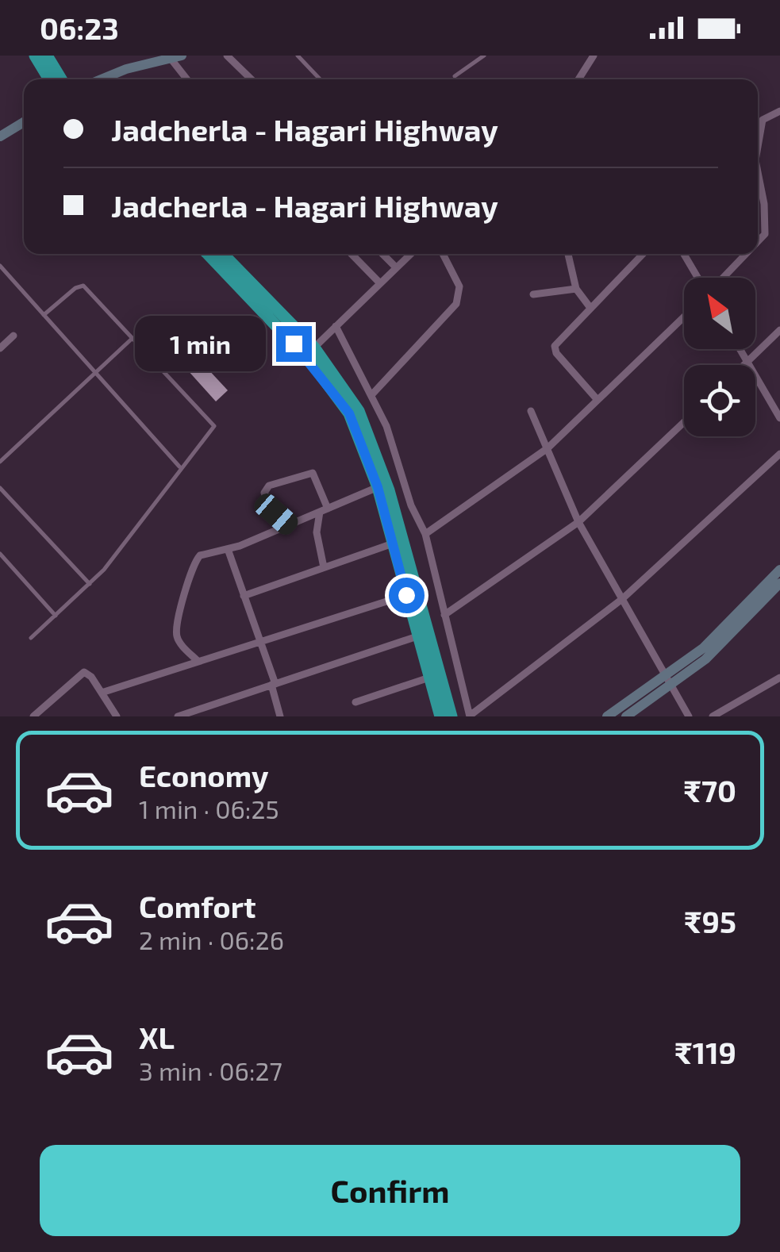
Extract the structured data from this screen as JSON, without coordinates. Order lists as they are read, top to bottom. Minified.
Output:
{"north":"top left","page":{"status":"06:23","banner":["Jadcherla - Hagari Highway","Jadcherla - Hagari Highway"],"bubble":"1 min","list":[{"name":"Economy","note":"1 min · 06:25","value":"₹70"},{"name":"Comfort","note":"2 min · 06:26","value":"₹95"},{"name":"XL","note":"3 min · 06:27","value":"₹119"}],"buttons":"Confirm"}}
